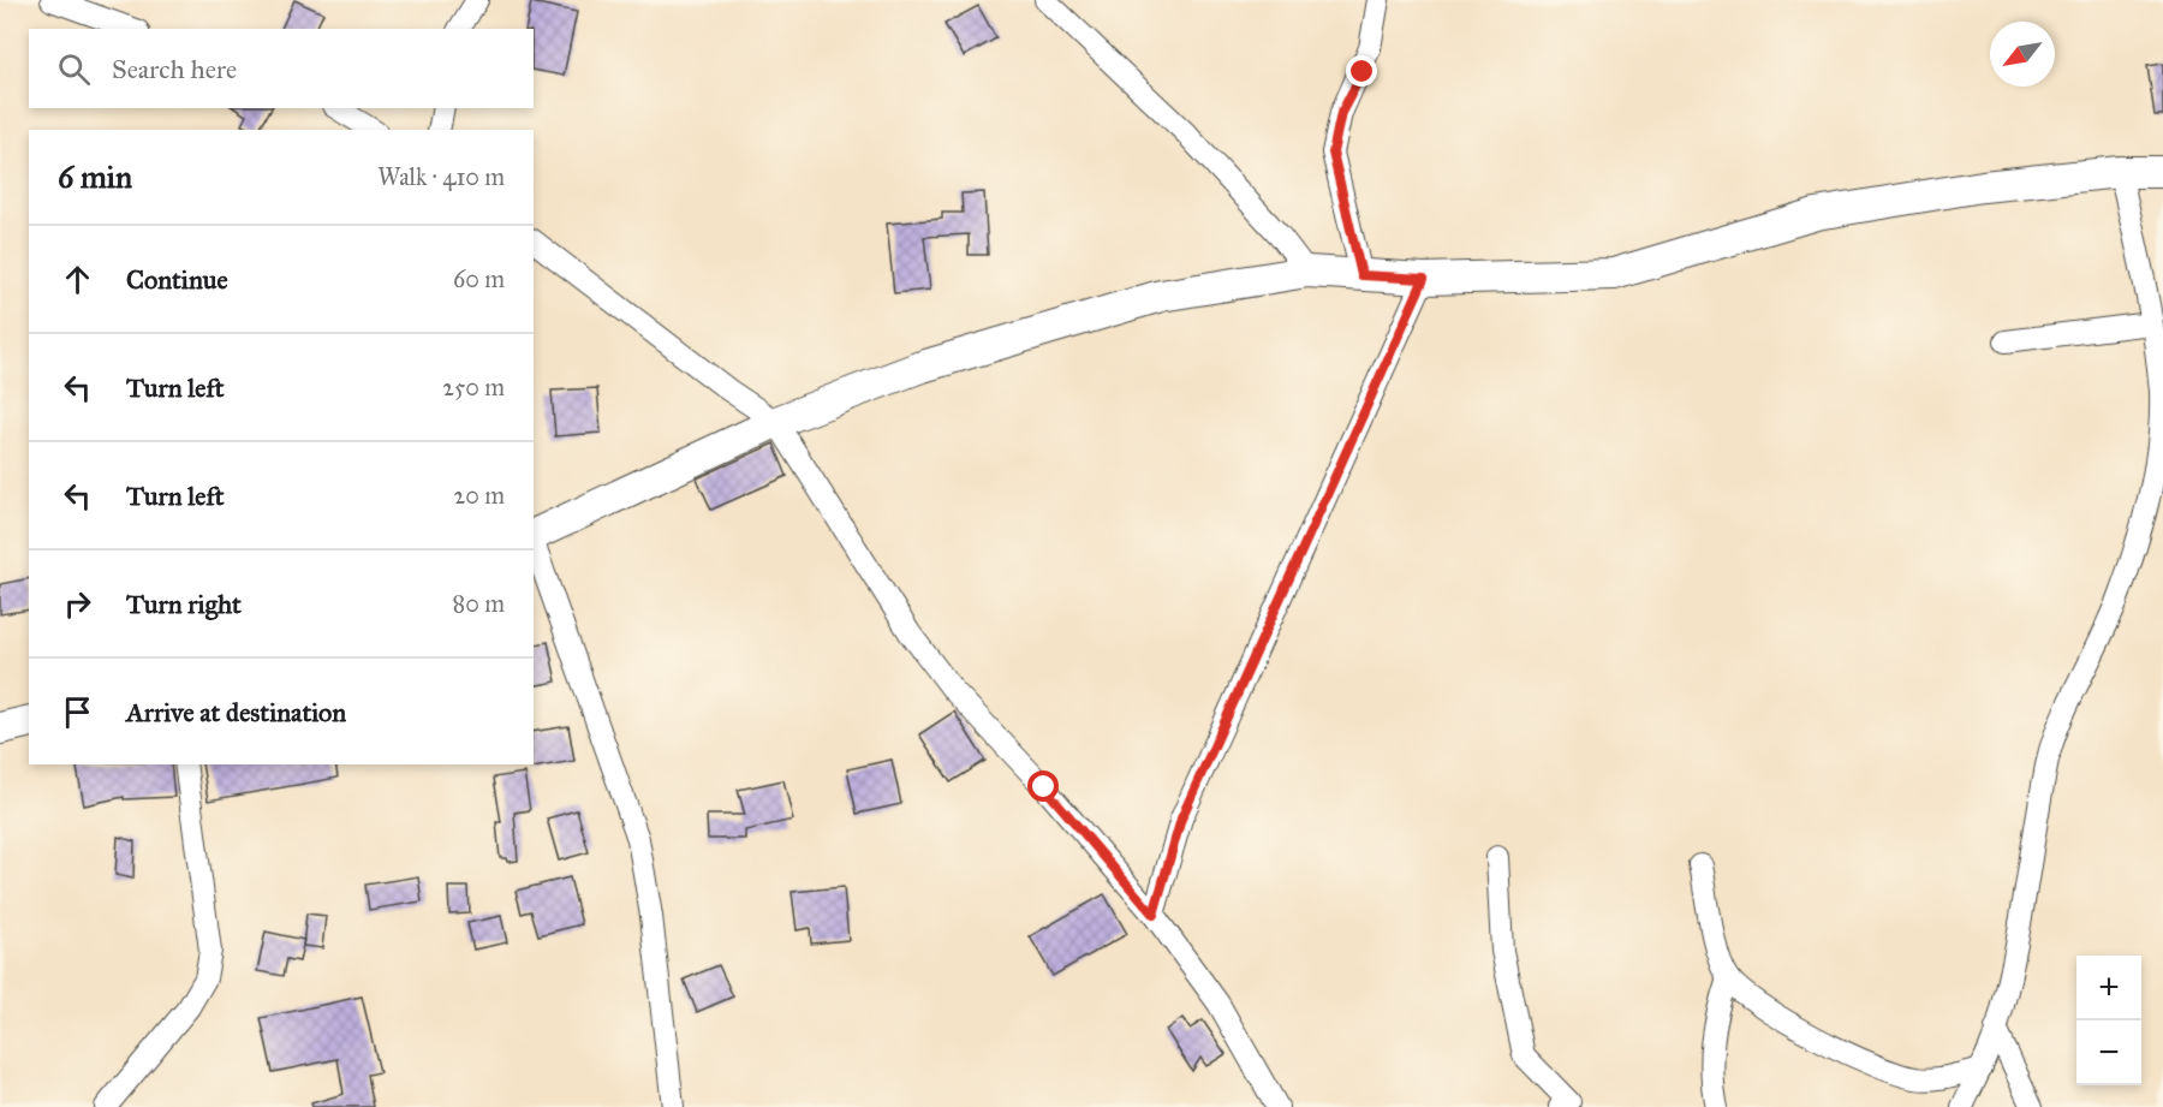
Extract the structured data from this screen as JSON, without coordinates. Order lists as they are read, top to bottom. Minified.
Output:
{"north":"bottom left","page":{"search":"Search here","heading":["6 min","Walk · 410 m"],"list":[["Continue","60 m"],["Turn left","250 m"],["Turn left","20 m"],["Turn right","80 m"],"Arrive at destination"],"map_buttons":["+","−"]}}
